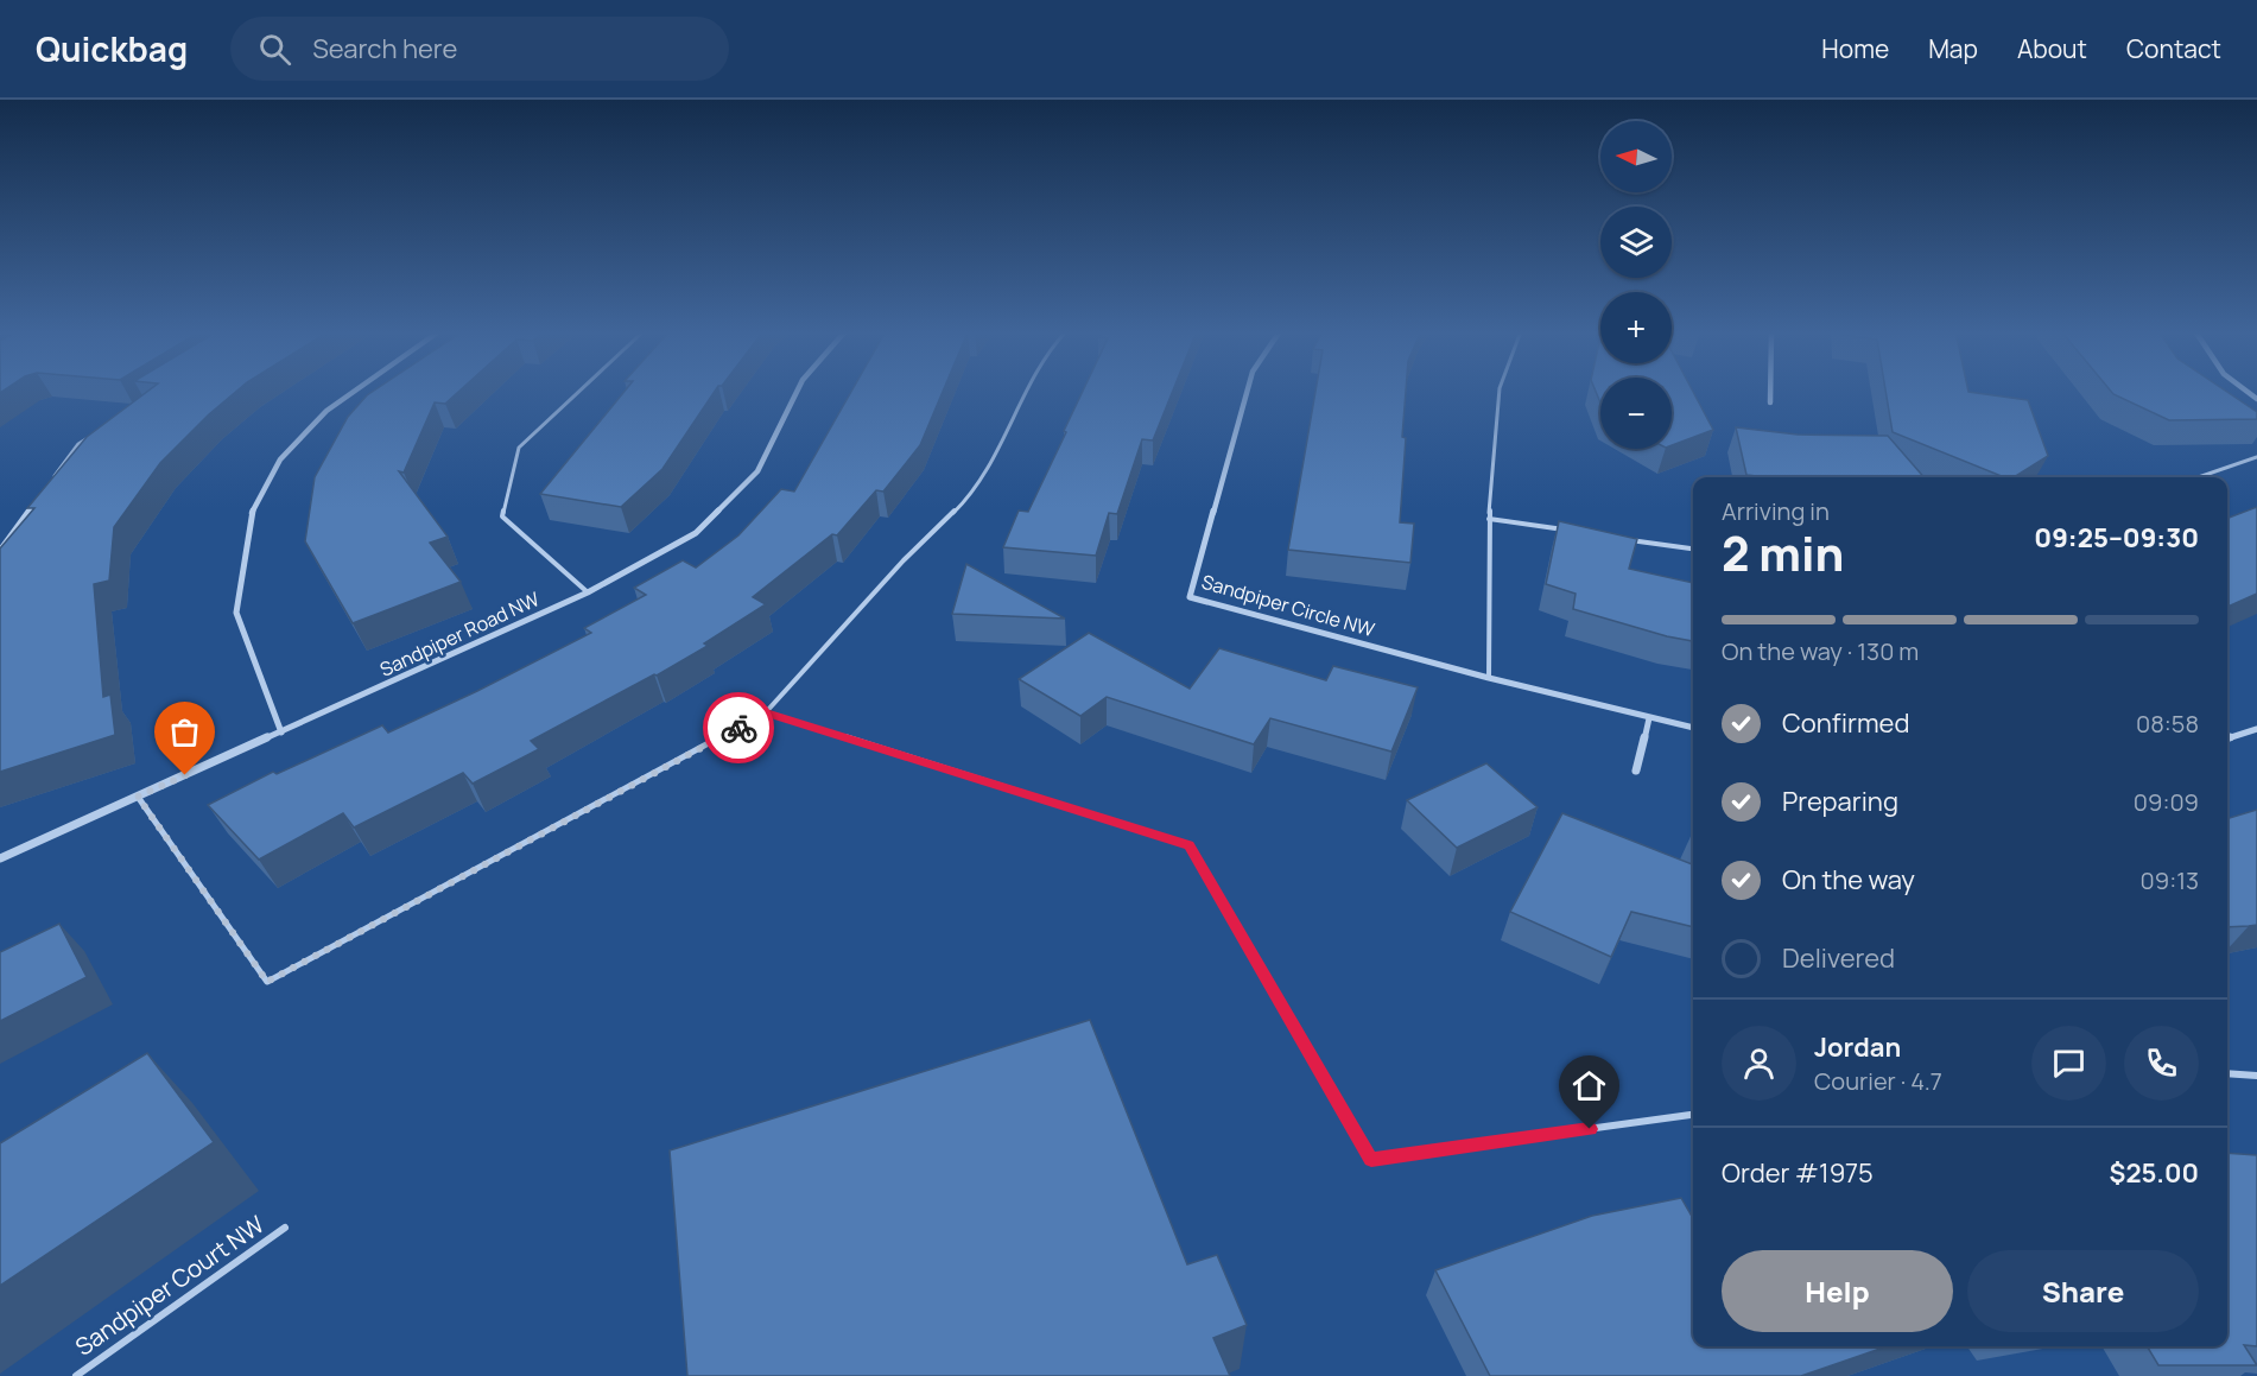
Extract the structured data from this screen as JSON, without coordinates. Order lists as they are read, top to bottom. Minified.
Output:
{"streets":{"street":["Sandpiper Circle NW","Sandpiper Road NW"],"lane":["Sandpiper Court NW"]},"north":"left","page":{"header":"Quickbag","search":"Search here","nav":["Home","Map","About","Contact"],"map_buttons":["+","−"],"heading":["2 min","Arriving in","09:25–09:30"],"panel":["Jordan","Courier · 4.7","Order #1975","$25.00"],"bar":"On the way · 130 m","list":[["Confirmed","08:58"],["Preparing","09:09"],["On the way","09:13"],"Delivered"],"buttons":["Help","Share"]}}
